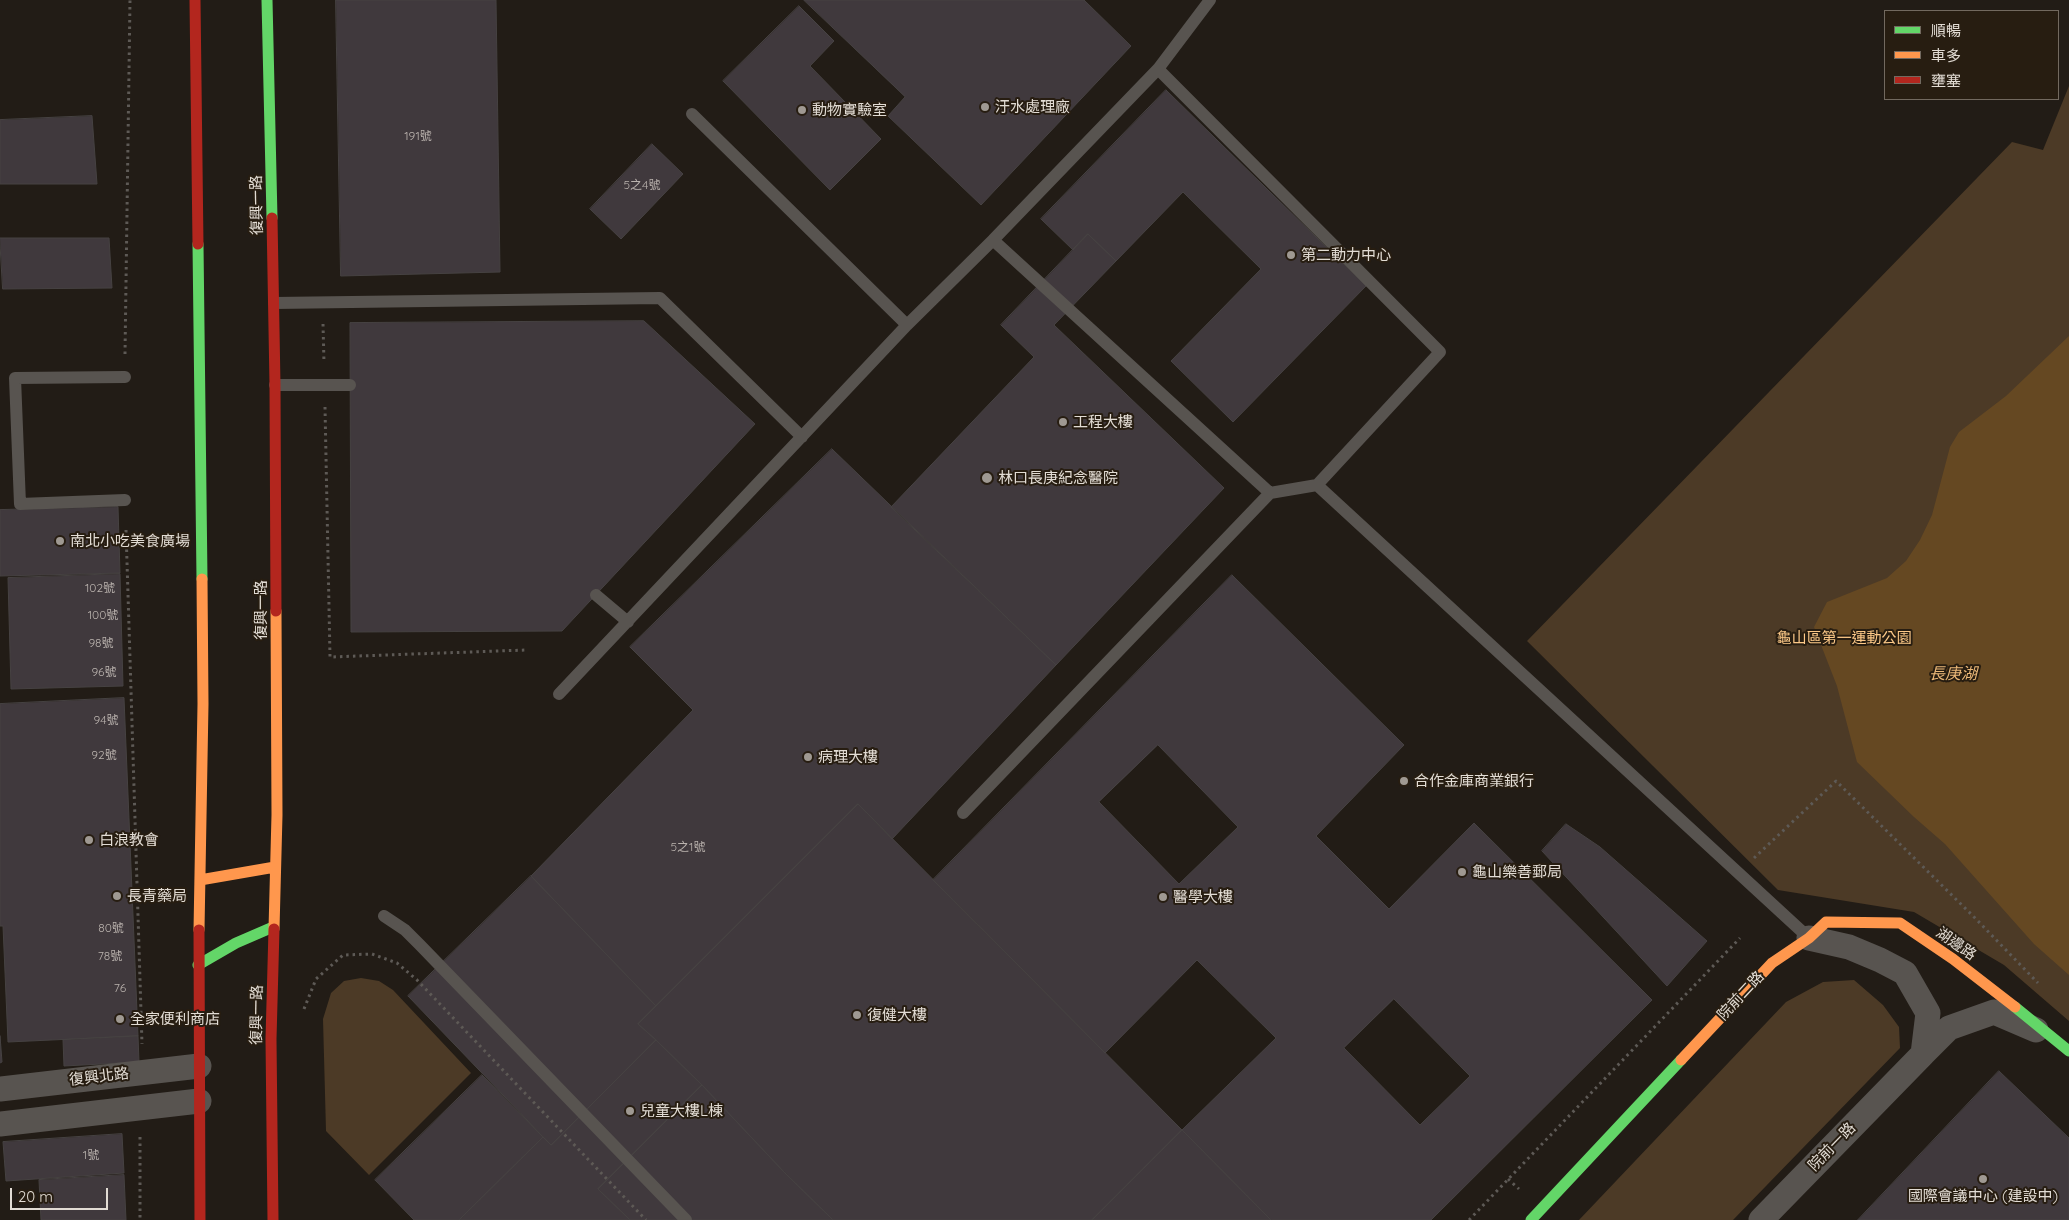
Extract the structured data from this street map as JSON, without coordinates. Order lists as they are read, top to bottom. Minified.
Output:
{"streets":{"main road":["復興一路","湖邊路","院前二路"],"street":["復興北路","院前一路"]},"crossings":[["湖邊路","院前二路"]],"water":["長庚湖"],"parks":["龜山區第一運動公園"],"places":["汙水處理廠","動物實驗室","第二動力中心","工程大樓","林口長庚紀念醫院","南北小吃美食廣場","病理大樓","合作金庫商業銀行","白浪教會","龜山樂善郵局","長青藥局","醫學大樓","復健大樓","全家便利商店","兒童大樓L棟","國際會議中心 (建設中)"],"house_numbers":["191號","5之4號","102號","100號","98號","96號","94號","92號","5之1號","80號","78號","76","1號"],"legend":["順暢","車多","壅塞"],"scale_bar":"20 m"}
